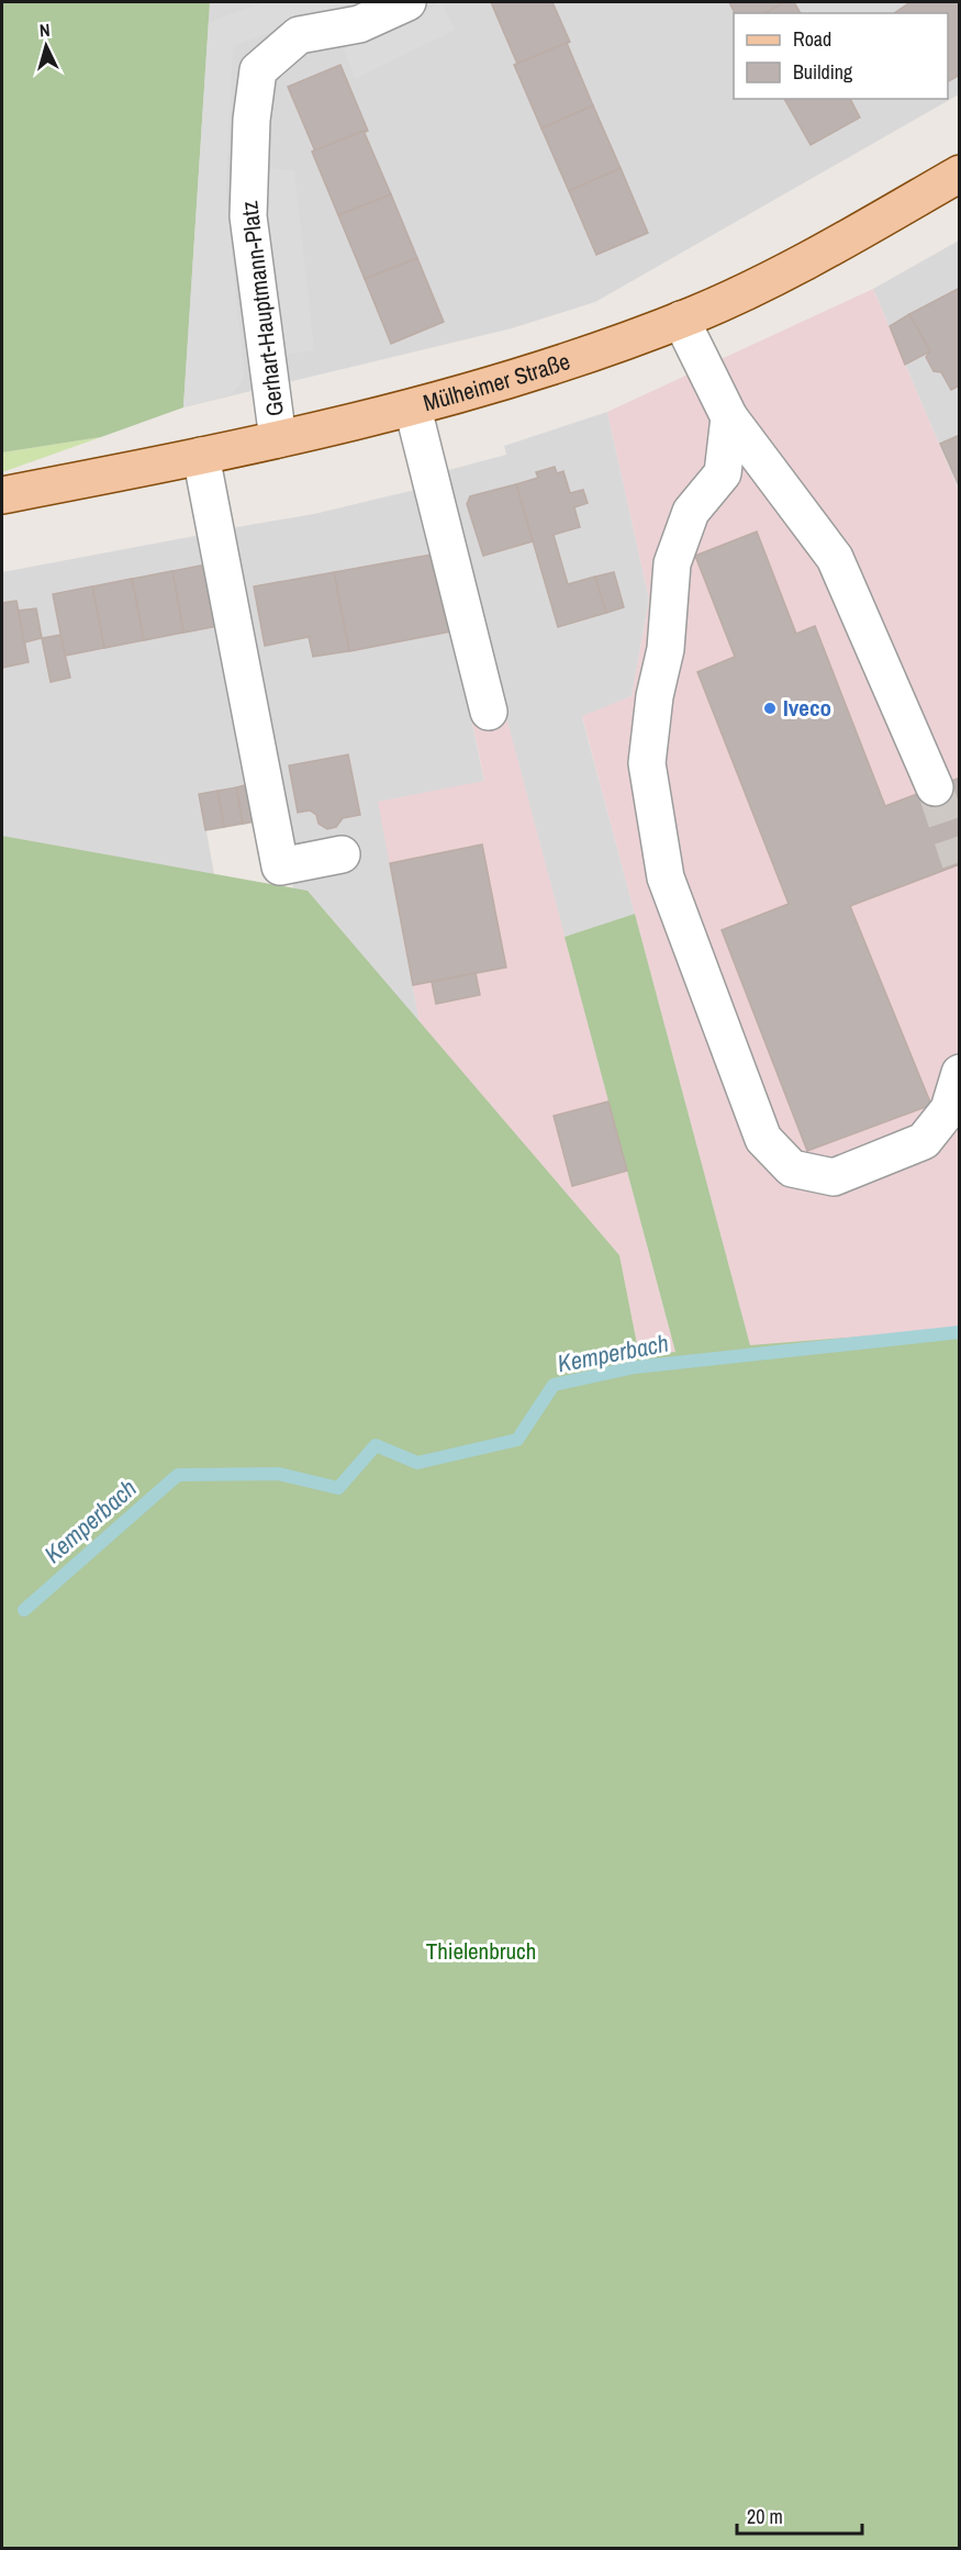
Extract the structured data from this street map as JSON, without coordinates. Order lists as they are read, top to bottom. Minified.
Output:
{"streets":{"main road":["Mülheimer Straße"],"street":["Gerhart-Hauptmann-Platz"]},"crossings":[["Gerhart-Hauptmann-Platz","Mülheimer Straße"]],"water":["Kemperbach"],"parks":["Thielenbruch"],"places":["Iveco"],"legend":["Road","Building"],"scale_bar":"20 m","north":"top"}
